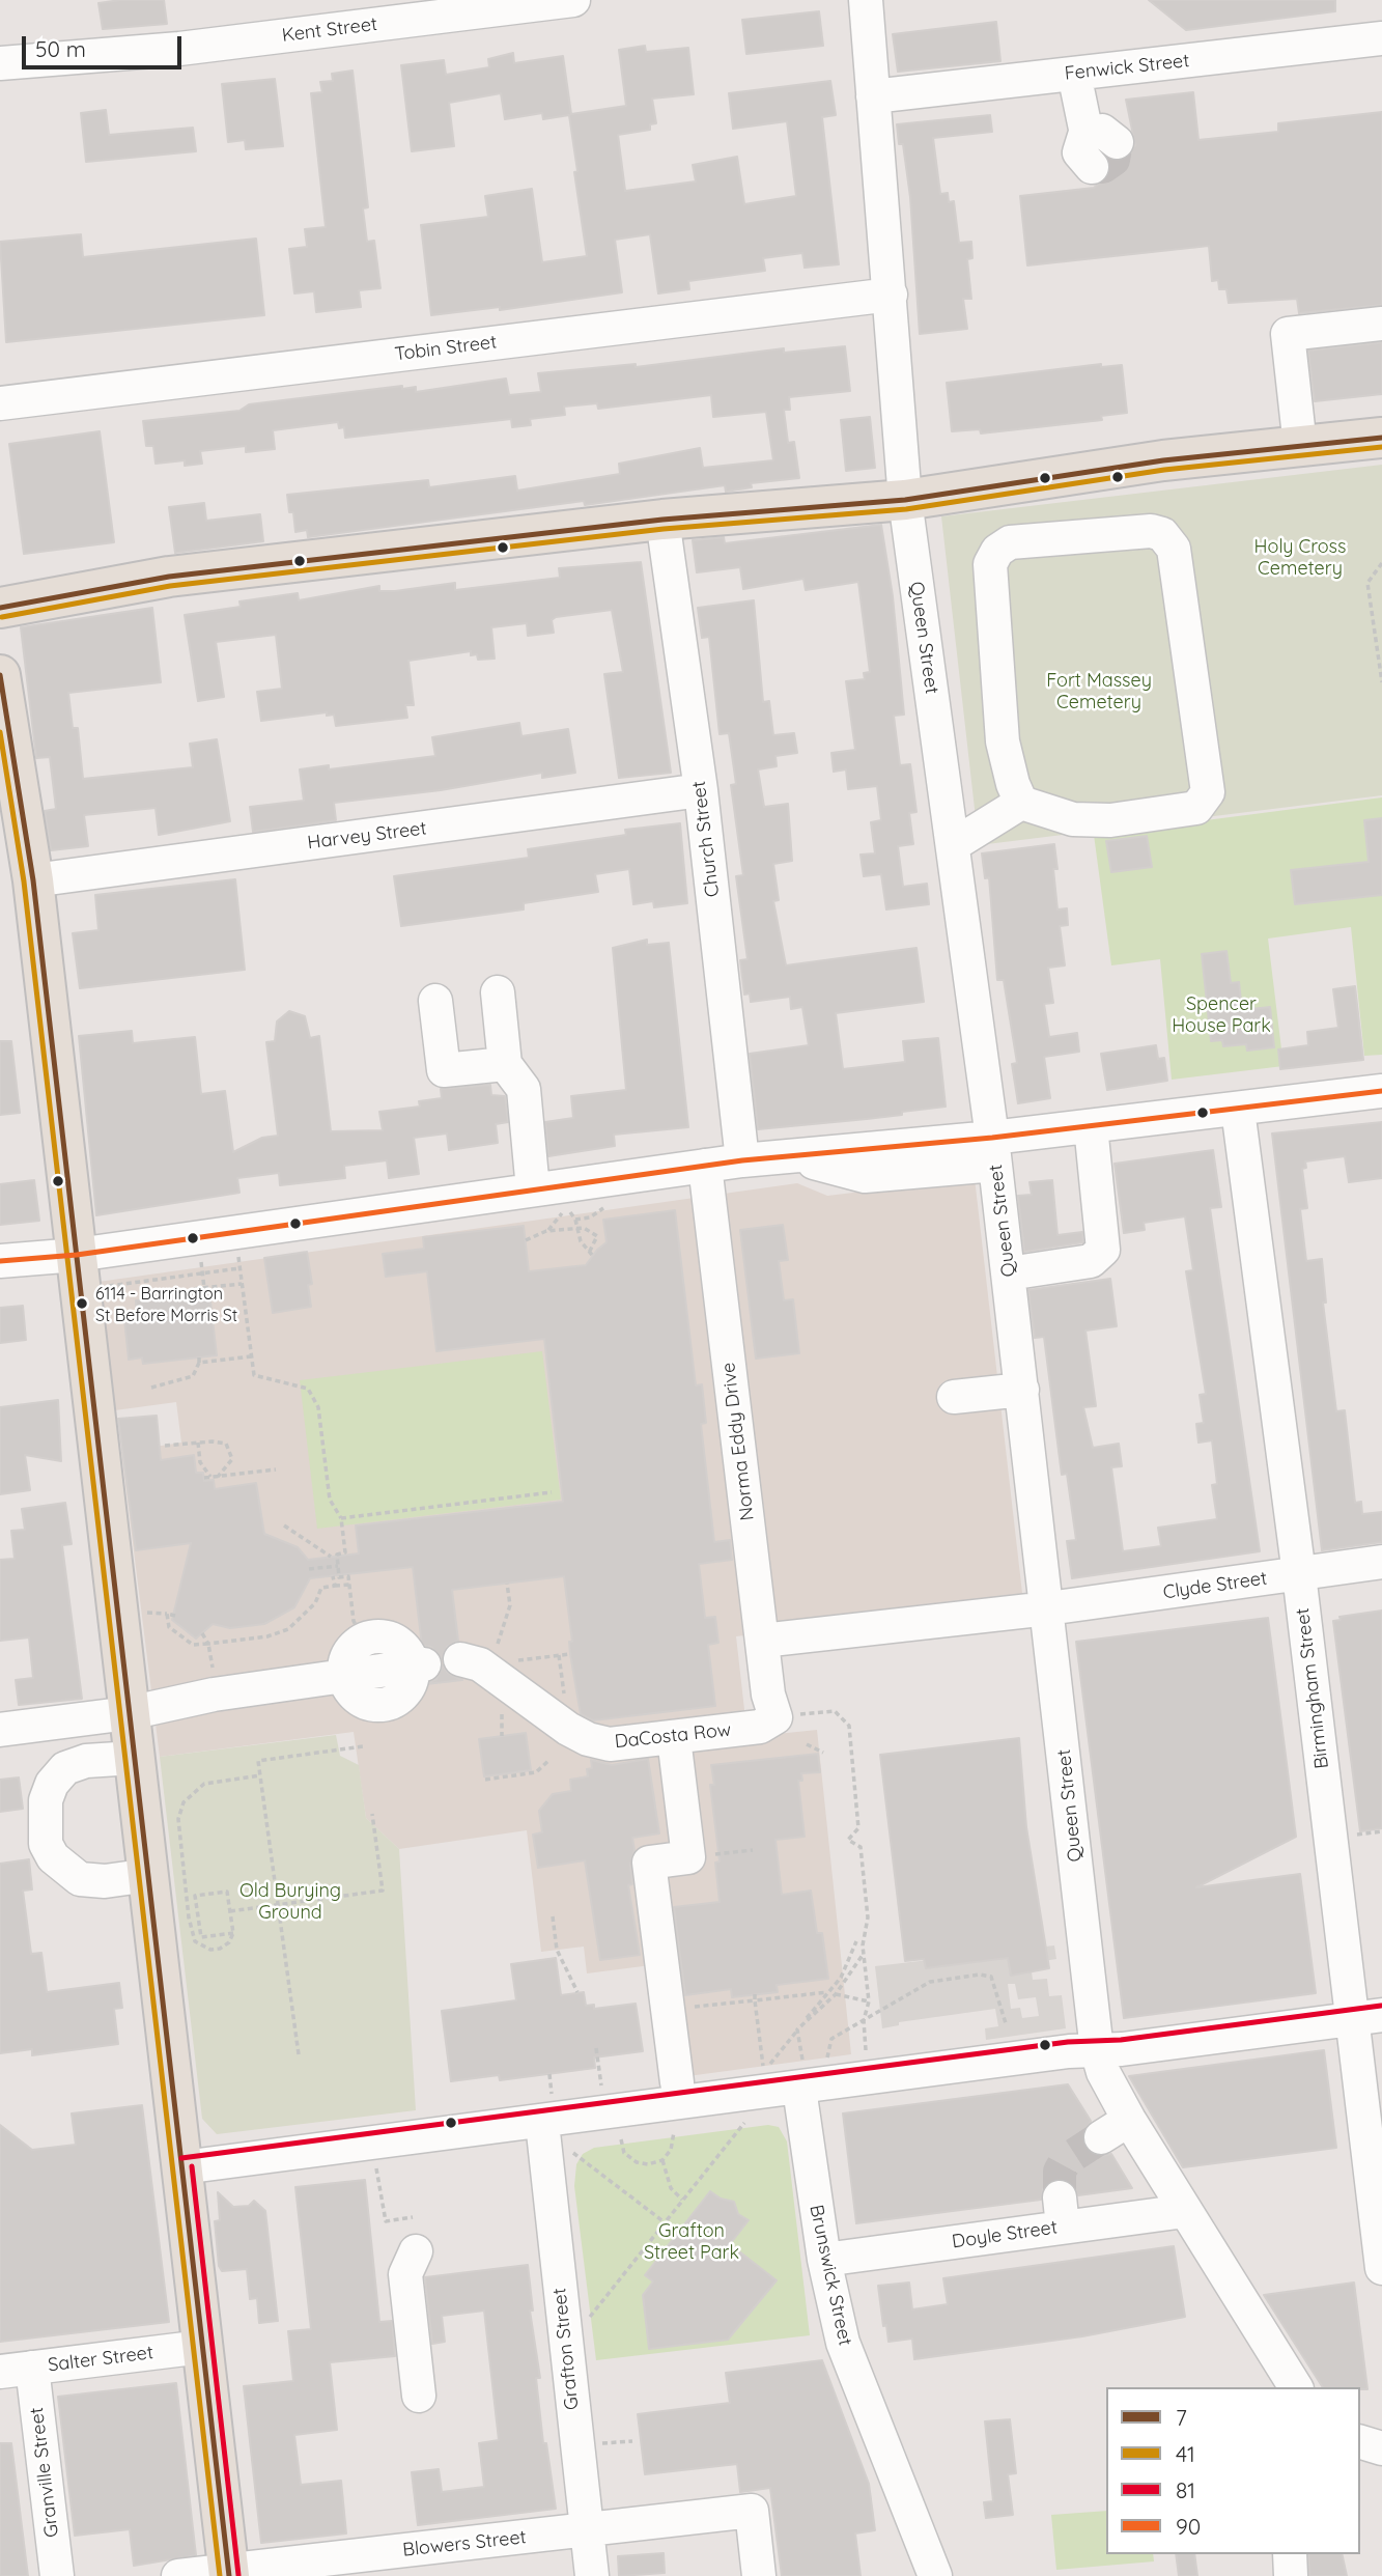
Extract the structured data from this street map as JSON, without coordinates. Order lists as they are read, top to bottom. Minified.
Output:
{"streets":{"street":["Kent Street","Fenwick Street","Tobin Street","Queen Street","Harvey Street","Church Street","Norma Eddy Drive","Clyde Street","Birmingham Street","DaCosta Row","Doyle Street","Brunswick Street","Grafton Street","Salter Street","Granville Street","Blowers Street"]},"crossings":[["Fenwick Street","Queen Street"],["Tobin Street","Queen Street"],["Queen Street","Clyde Street"],["Queen Street","Doyle Street"],["Harvey Street","Church Street"],["Norma Eddy Drive","Clyde Street"],["Norma Eddy Drive","DaCosta Row"],["Clyde Street","Birmingham Street"],["Doyle Street","Brunswick Street"],["Grafton Street","Blowers Street"],["Salter Street","Granville Street"]],"parks":["Holy Cross Cemetery","Fort Massey Cemetery","Spencer House Park","Old Burying Ground","Grafton Street Park"],"places":["6114 - Barrington St Before Morris St"],"lines":["transit line 7","transit line 41","transit line 90","transit line 81"],"legend":["7","41","81","90"],"scale_bar":"50 m"}
